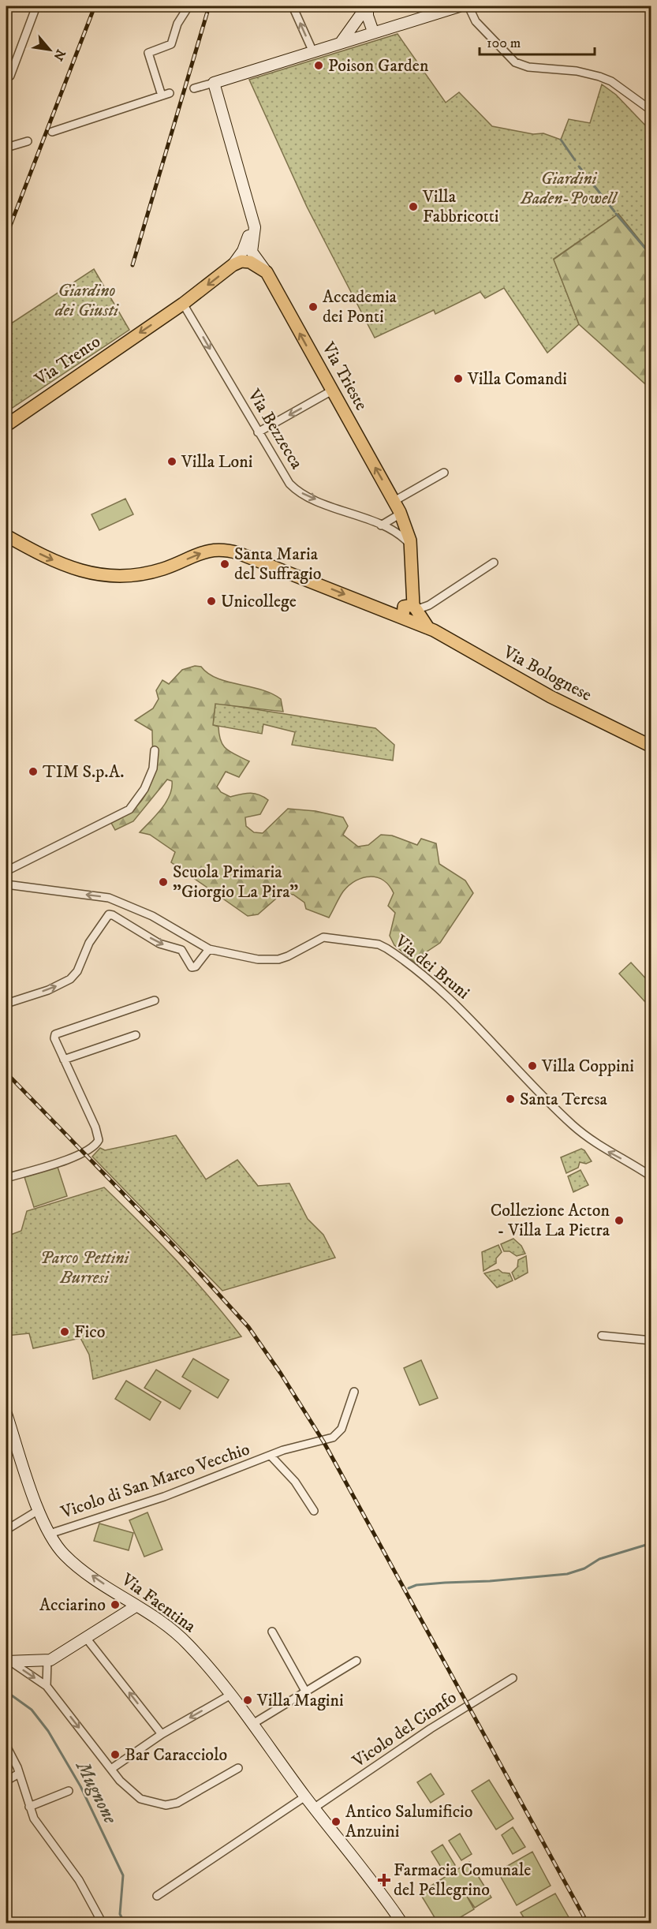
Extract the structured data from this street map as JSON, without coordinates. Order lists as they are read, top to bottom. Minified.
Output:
{"streets":{"main road":["Via Trento","Via Trieste","Via Bolognese"],"street":["Via Bezzecca","Via dei Bruni","Vicolo di San Marco Vecchio","Via Faentina","Vicolo del Cionfo"]},"crossings":[["Via Trento","Via Bezzecca"],["Via Trieste","Via Bezzecca"],["Via Trieste","Via Bolognese"],["Vicolo di San Marco Vecchio","Via Faentina"],["Via Faentina","Vicolo del Cionfo"]],"one_way":["Via Trento","Via Trieste","Via Bezzecca","Via Bolognese","Via dei Bruni"],"water":["Mugnone"],"parks":["Giardini Baden-Powell","Giardino dei Giusti","Parco Pettini Burresi"],"places":{"other":["Poison Garden","Villa Fabbricotti","Accademia dei Ponti","Villa Comandi","Villa Loni","Santa Maria del Suffragio","Unicollege","TIM S.p.A.","Scuola Primaria \"Giorgio La Pira\"","Villa Coppini","Santa Teresa","Collezione Acton - Villa La Pietra","Fico","Acciarino","Villa Magini","Bar Caracciolo","Antico Salumificio Anzuini"],"health":["Farmacia Comunale del Pellegrino"]},"scale_bar":"100 m","north":"bottom right"}
